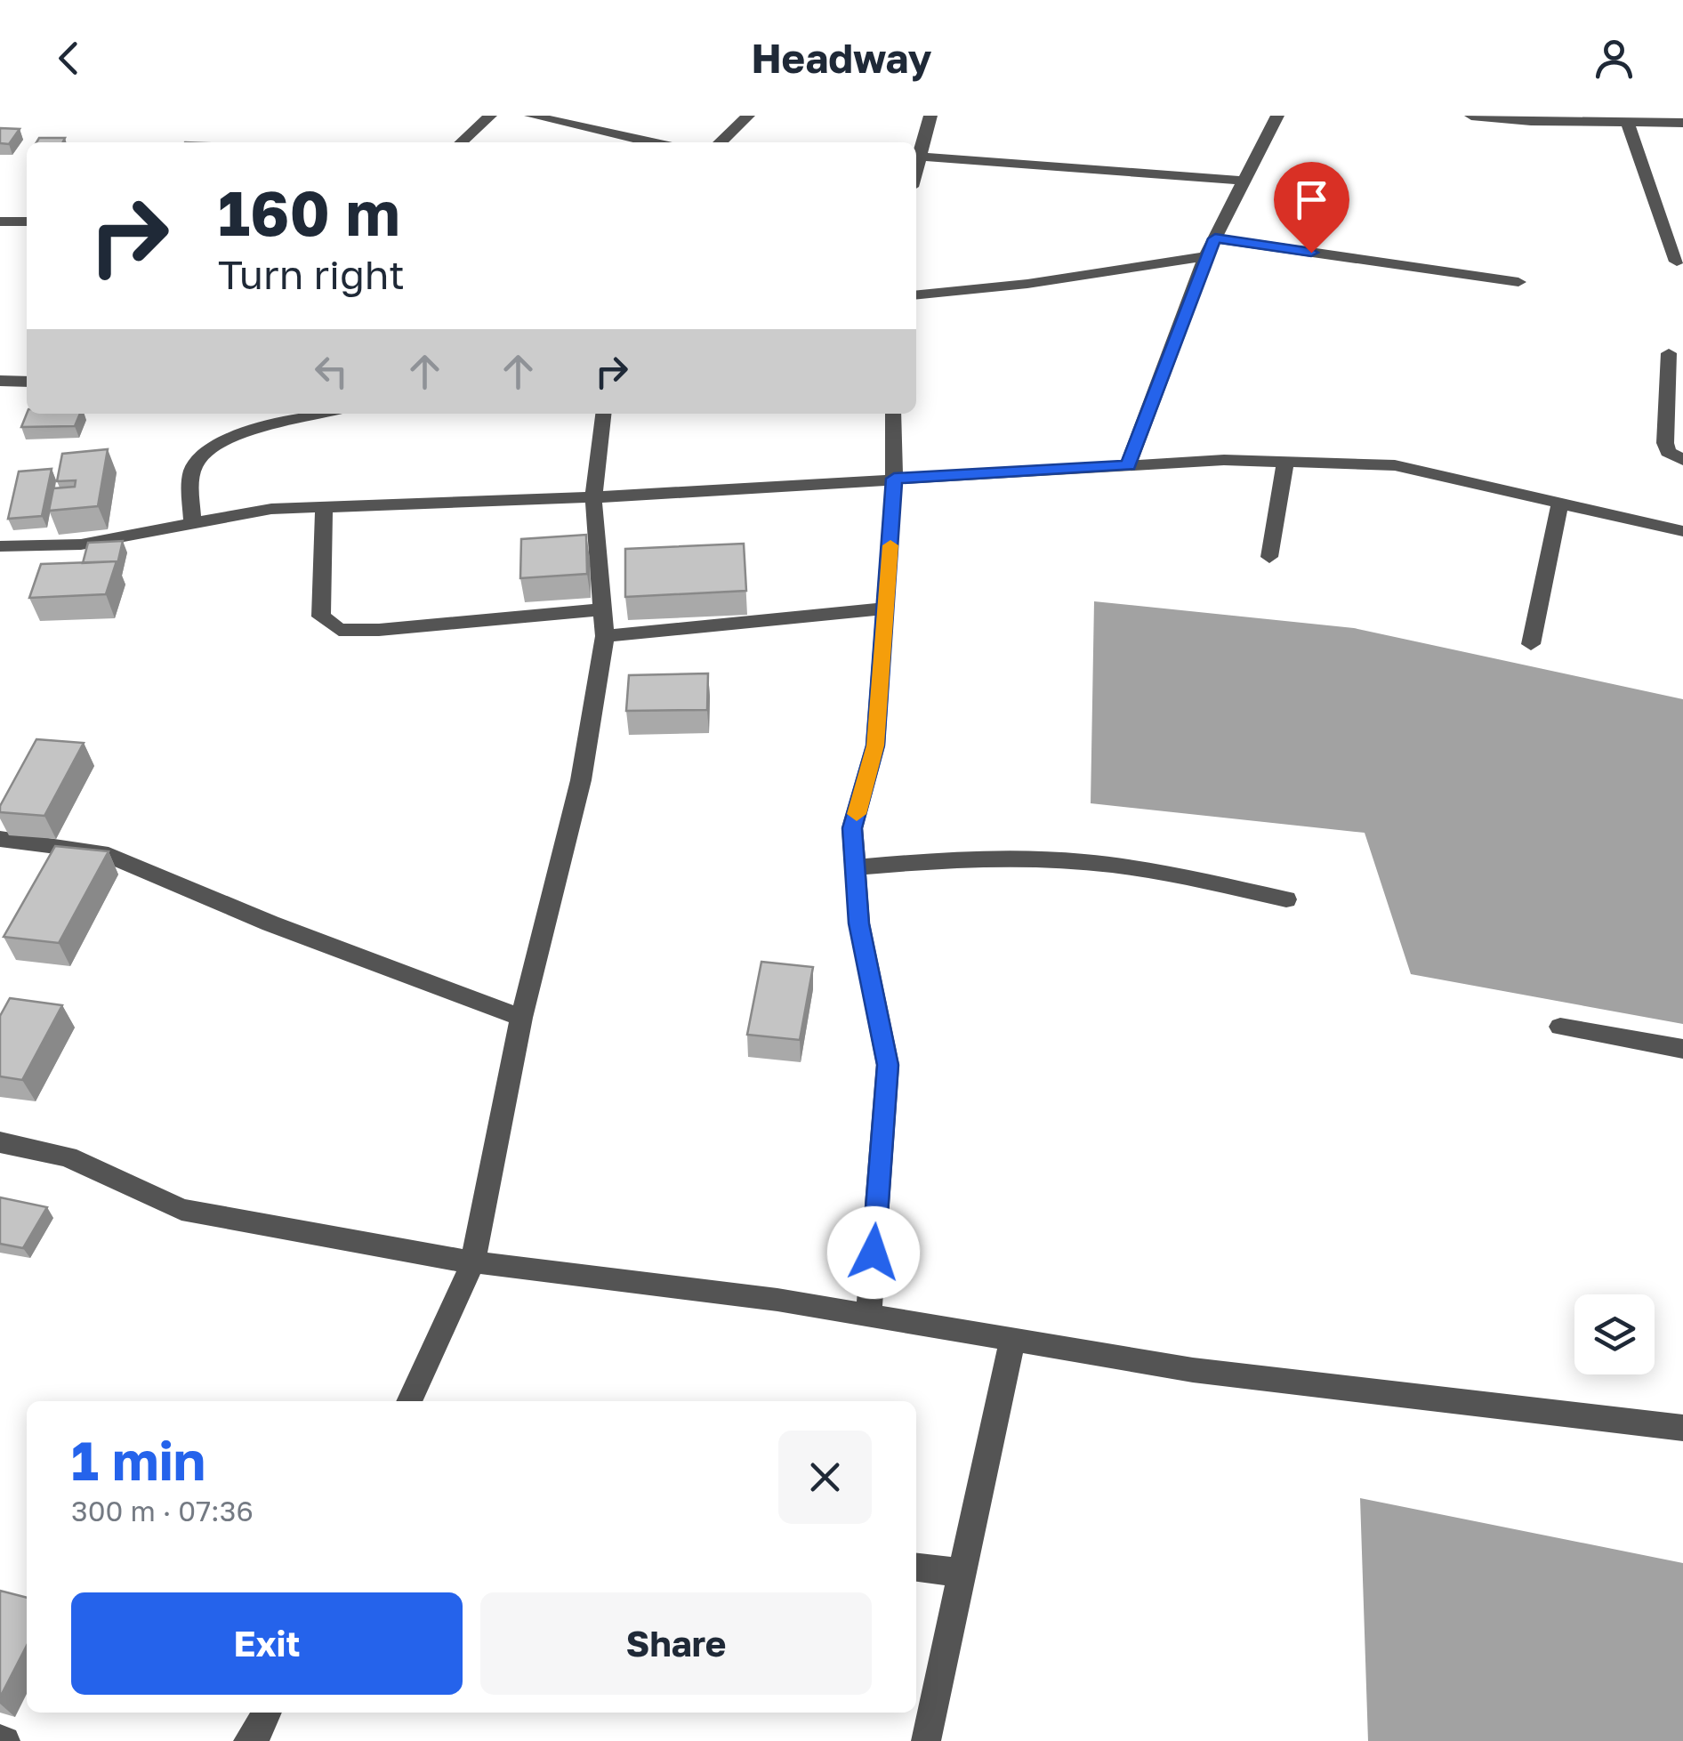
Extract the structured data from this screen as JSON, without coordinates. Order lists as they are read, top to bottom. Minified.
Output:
{"page":{"header":"Headway","turn":["160 m","Turn right"],"heading":["1 min","300 m · 07:36"],"buttons":["Exit","Share"]}}
